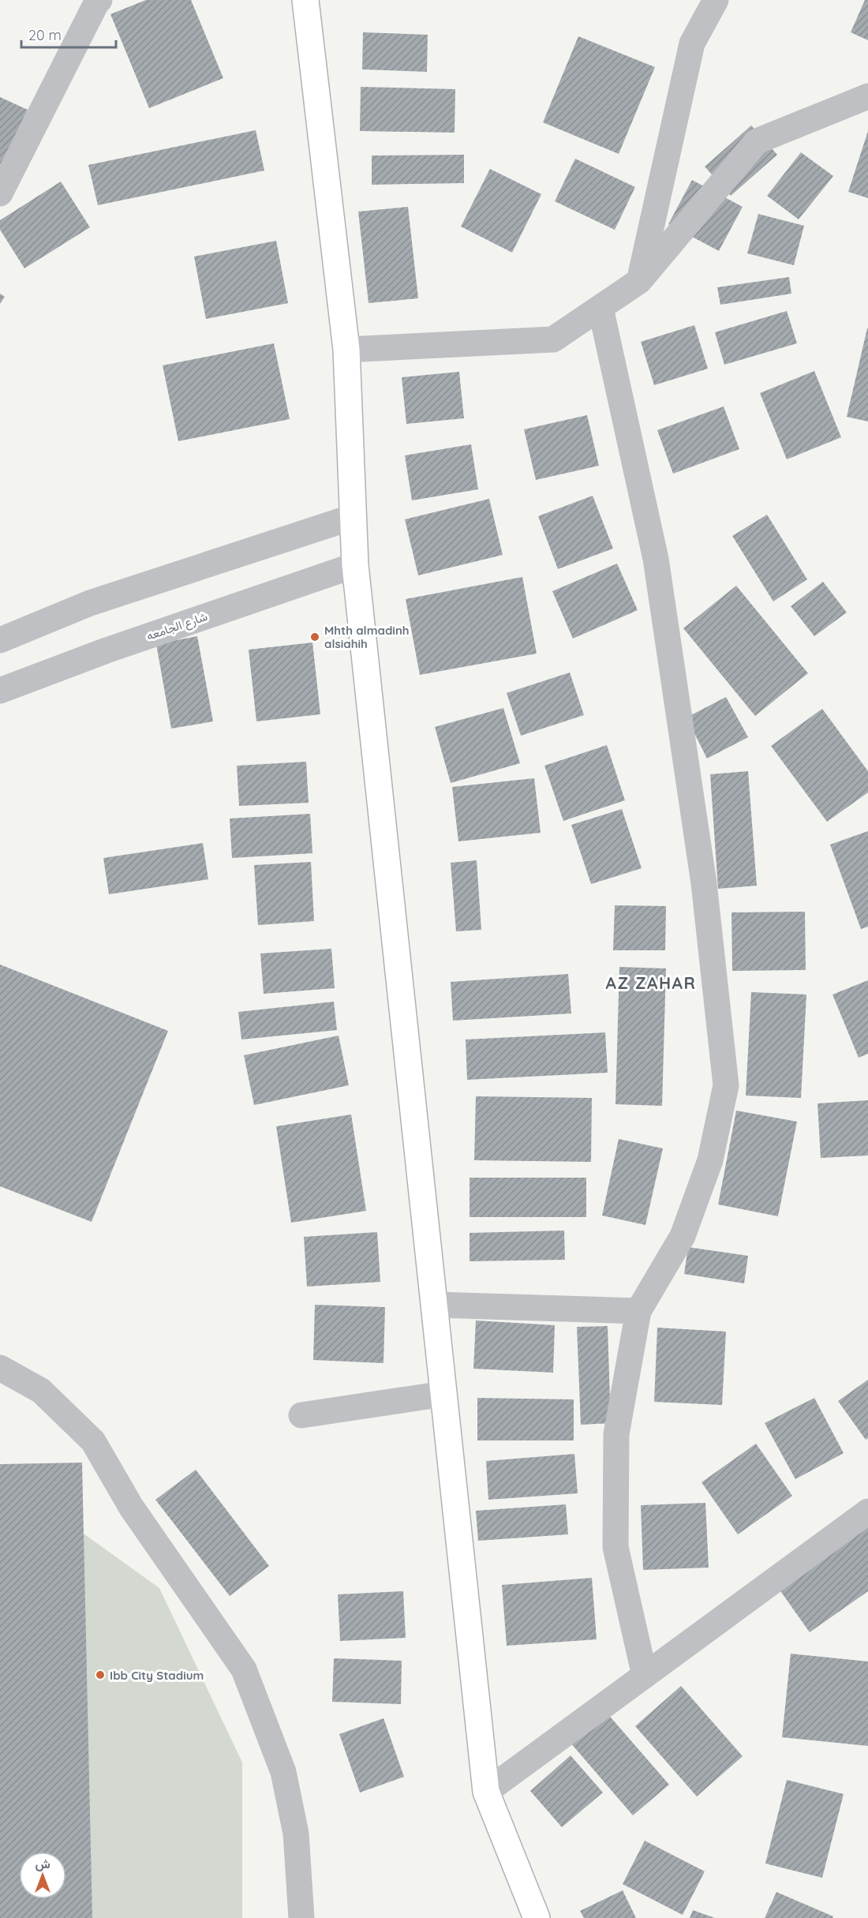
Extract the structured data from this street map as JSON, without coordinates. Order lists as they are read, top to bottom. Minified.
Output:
{"streets":{"street":["شارع الجامعه"]},"districts":["AZ ZAHAR"],"places":["Mhth almadinh alsiahih","Ibb City Stadium"],"scale_bar":"20 m","north":"top"}
